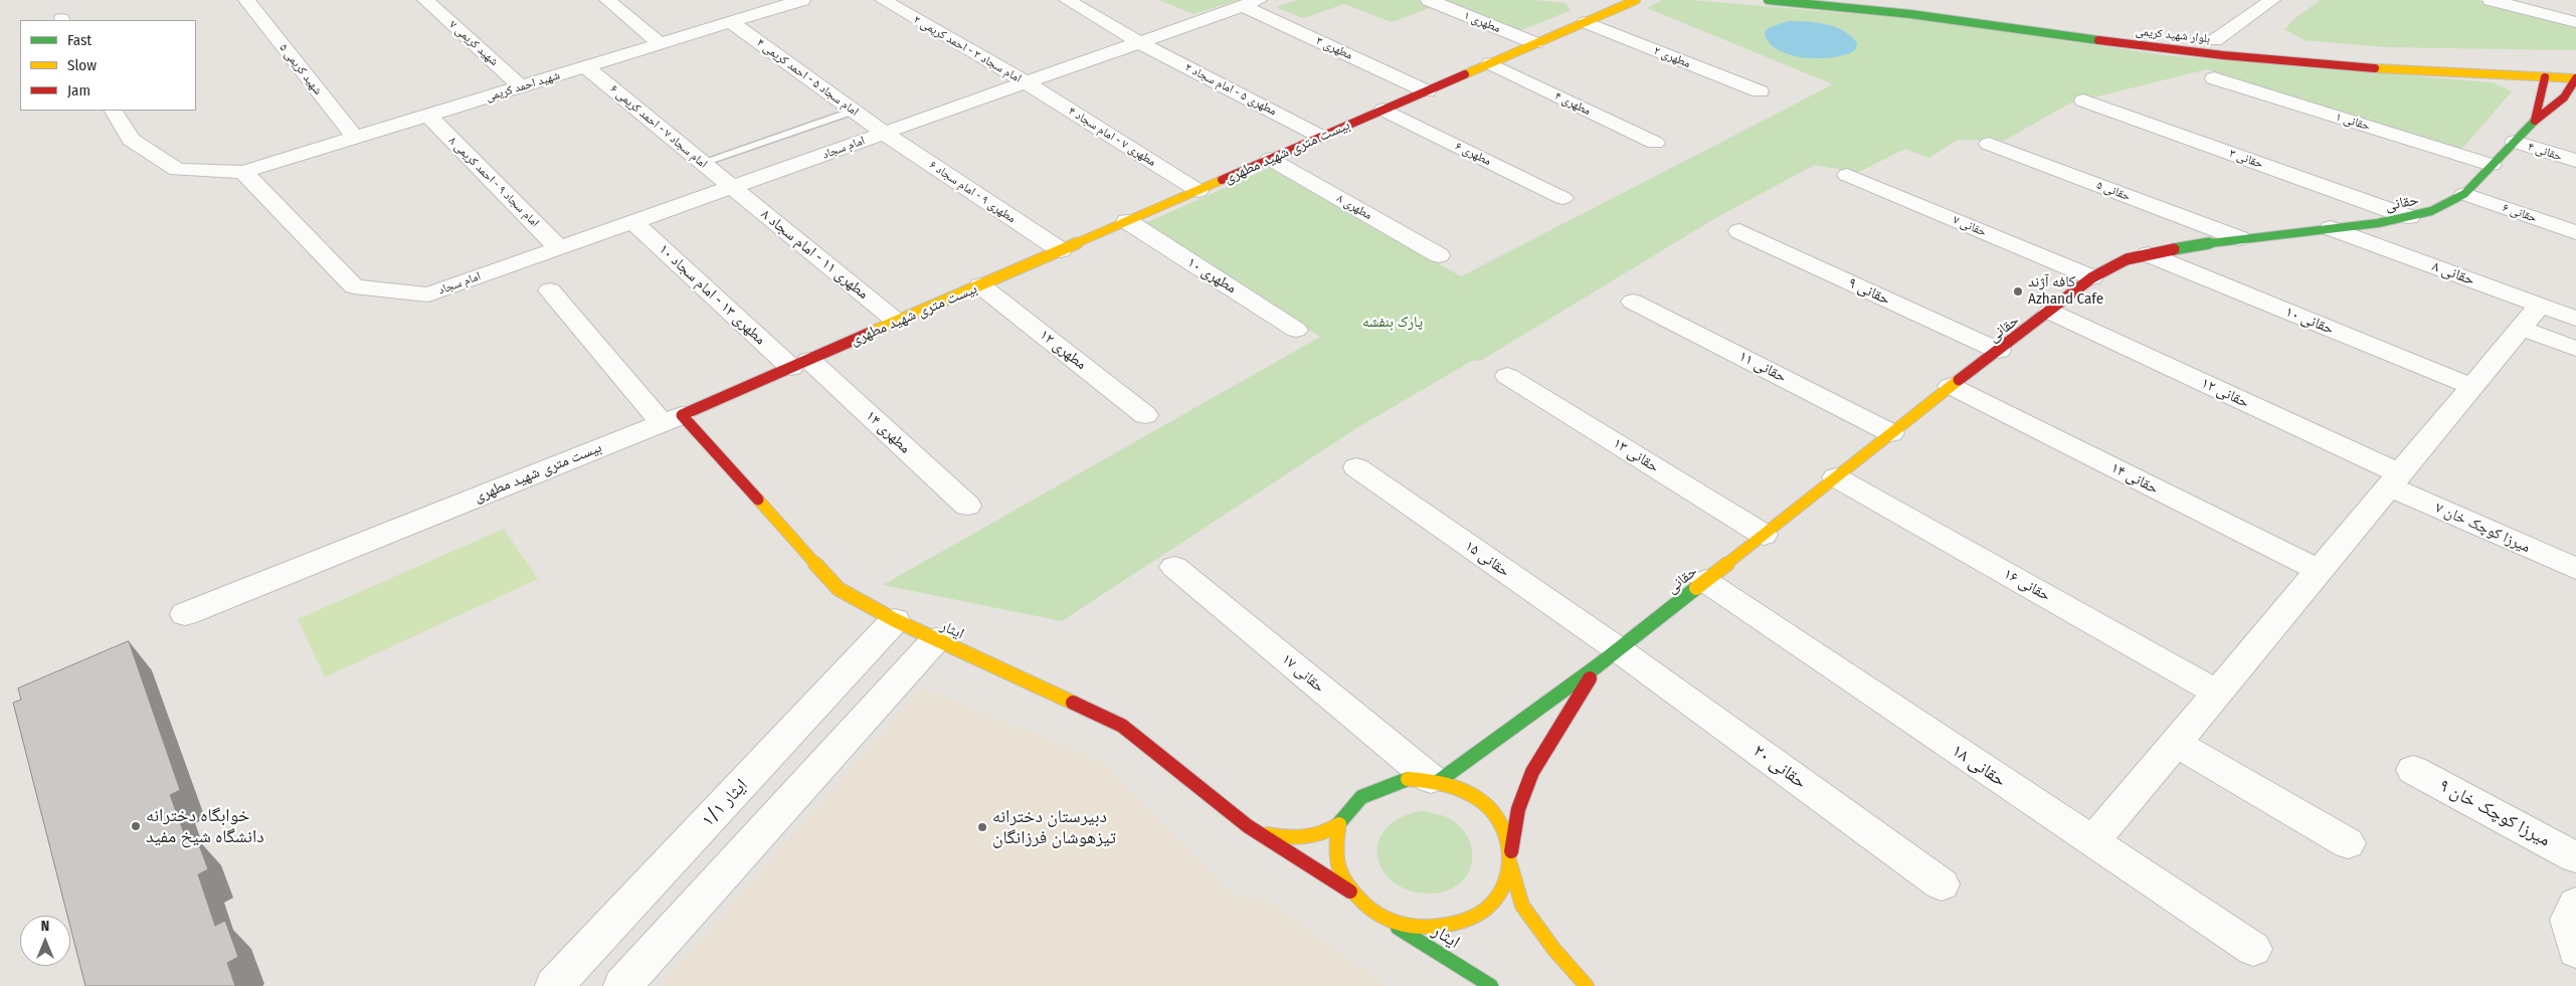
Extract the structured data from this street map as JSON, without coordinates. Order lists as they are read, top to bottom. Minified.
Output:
{"streets":{"main road":["بلوار شهید کریمی","بیست متری شهید مطهری","حقانی","ایثار"],"street":["مطهری ۱","شهید کریمی ۷","مطهری ۳","امام سجاد ۳ - احمد کریمی ۲","مطهری ۲","شهید کریمی ۵","امام سجاد ۵ - احمد کریمی ۴","شهید احمد کریمی","مطهری ۵ - امام سجاد ۲","مطهری ۴","حقانی ۱","امام سجاد ۷ - احمد کریمی ۶","مطهری ۷ - امام سجاد ۴","امام سجاد","حقانی ۴","مطهری ۶","حقانی ۳","امام سجاد ۹ - احمد کریمی ۸","حقانی ۵","مطهری ۹ - امام سجاد ۶","مطهری ۸","حقانی ۶","حقانی ۷","مطهری ۱۱ - امام سجاد ۸","حقانی ۸","مطهری ۱۰","حقانی ۹","مطهری ۱۳ - امام سجاد ۱۰","حقانی ۱۰","مطهری ۱۲","حقانی ۱۱","حقانی ۱۲","مطهری ۱۴","حقانی ۱۳","حقانی ۱۴","میرزا کوچک خان ۷","حقانی ۱۵","حقانی ۱۶","حقانی ۱۷","حقانی ۱۸","حقانی ۲۰","ایثار ۱/۱","میرزا کوچک خان ۹"]},"crossings":[["مطهری ۱","بیست متری شهید مطهری"],["بلوار شهید کریمی","حقانی"],["شهید کریمی ۷","شهید احمد کریمی"],["مطهری ۳","امام سجاد"],["مطهری ۳","بیست متری شهید مطهری"],["امام سجاد ۳ - احمد کریمی ۲","مطهری ۷ - امام سجاد ۴"],["امام سجاد ۳ - احمد کریمی ۲","امام سجاد"],["مطهری ۲","بیست متری شهید مطهری"],["شهید کریمی ۵","شهید احمد کریمی"],["امام سجاد ۵ - احمد کریمی ۴","شهید احمد کریمی"],["امام سجاد ۵ - احمد کریمی ۴","امام سجاد"],["امام سجاد ۵ - احمد کریمی ۴","مطهری ۹ - امام سجاد ۶"],["شهید احمد کریمی","امام سجاد ۷ - احمد کریمی ۶"],["شهید احمد کریمی","امام سجاد"],["شهید احمد کریمی","امام سجاد ۹ - احمد کریمی ۸"],["مطهری ۵ - امام سجاد ۲","امام سجاد"],["مطهری ۵ - امام سجاد ۲","بیست متری شهید مطهری"],["مطهری ۴","بیست متری شهید مطهری"],["حقانی ۱","حقانی"],["امام سجاد ۷ - احمد کریمی ۶","امام سجاد"],["امام سجاد ۷ - احمد کریمی ۶","مطهری ۱۱ - امام سجاد ۸"],["مطهری ۷ - امام سجاد ۴","امام سجاد"],["مطهری ۷ - امام سجاد ۴","بیست متری شهید مطهری"],["امام سجاد","امام سجاد ۹ - احمد کریمی ۸"],["امام سجاد","مطهری ۹ - امام سجاد ۶"],["امام سجاد","مطهری ۱۱ - امام سجاد ۸"],["امام سجاد","مطهری ۱۳ - امام سجاد ۱۰"],["بیست متری شهید مطهری","مطهری ۶"],["بیست متری شهید مطهری","مطهری ۹ - امام سجاد ۶"],["بیست متری شهید مطهری","مطهری ۸"],["بیست متری شهید مطهری","مطهری ۱۱ - امام سجاد ۸"],["بیست متری شهید مطهری","مطهری ۱۰"],["بیست متری شهید مطهری","مطهری ۱۳ - امام سجاد ۱۰"],["بیست متری شهید مطهری","مطهری ۱۲"],["بیست متری شهید مطهری","مطهری ۱۴"],["بیست متری شهید مطهری","ایثار"],["حقانی ۴","حقانی"],["حقانی ۳","حقانی"],["حقانی ۵","حقانی"],["حقانی","حقانی ۶"],["حقانی","حقانی ۷"],["حقانی","حقانی ۸"],["حقانی","حقانی ۹"],["حقانی","حقانی ۱۰"],["حقانی","حقانی ۱۱"],["حقانی","حقانی ۱۲"],["حقانی","حقانی ۱۳"],["حقانی","حقانی ۱۴"],["حقانی","حقانی ۱۵"],["حقانی","حقانی ۱۶"],["حقانی","ایثار"],["حقانی","حقانی ۱۷"],["حقانی","حقانی ۱۸"],["حقانی","حقانی ۲۰"],["مطهری ۱۳ - امام سجاد ۱۰","مطهری ۱۴"],["حقانی ۱۲","میرزا کوچک خان ۷"],["حقانی ۱۵","حقانی ۲۰"],["ایثار","حقانی ۱۷"],["ایثار","ایثار ۱/۱"]],"parks":["پارک بنفشه"],"places":["کافه آژند Azhand Cafe","خوابگاه دخترانه دانشگاه شیخ مفید","دبیرستان دخترانه تیزهوشان فرزانگان"],"legend":["Fast","Slow","Jam"],"north":"top"}
